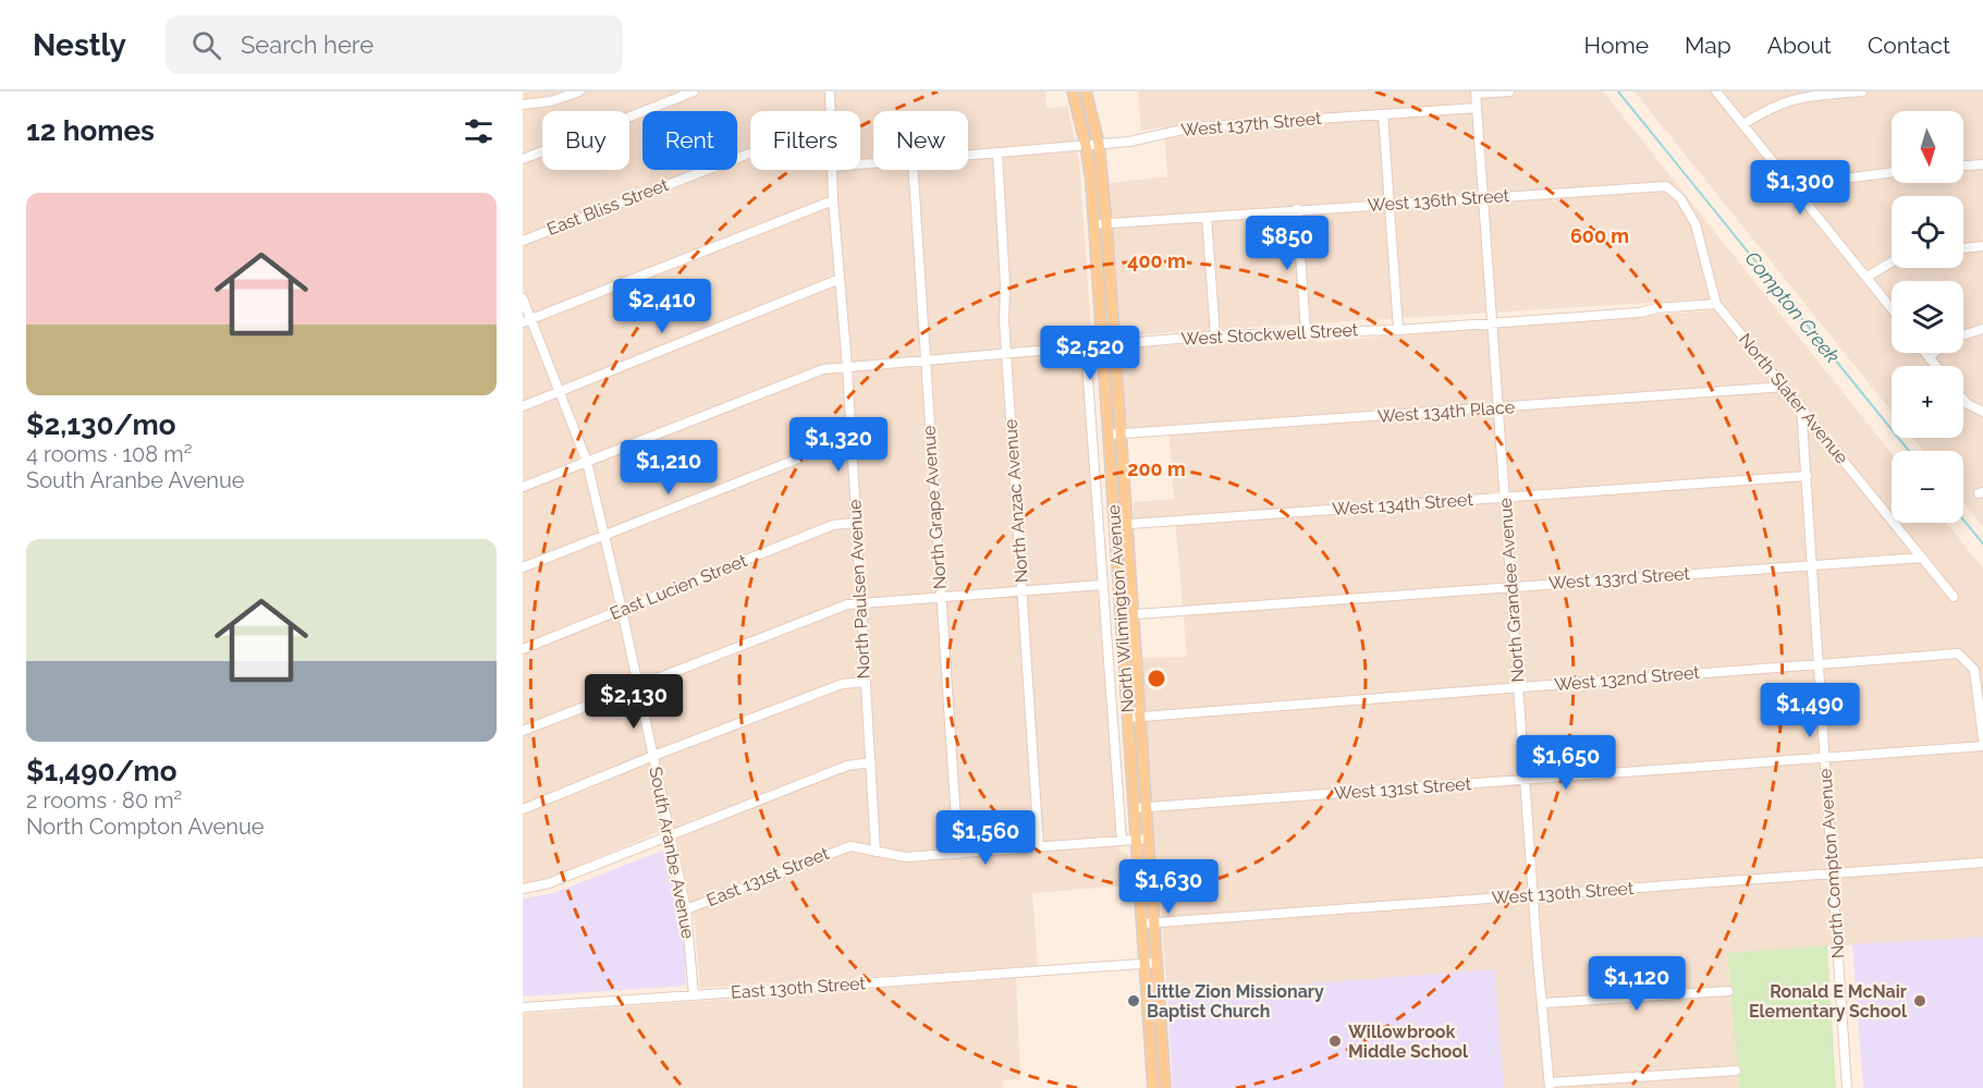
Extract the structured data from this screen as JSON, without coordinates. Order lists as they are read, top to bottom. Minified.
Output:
{"streets":{"main road":["North Wilmington Avenue"],"street":["West 137th Street","West 136th Street","East Bliss Street","West Stockwell Street","North Slater Avenue","West 134th Place","North Anzac Avenue","West 134th Street","North Grape Avenue","West 133rd Street","East Lucien Street","North Paulsen Avenue","North Grandee Avenue","West 132nd Street","West 131st Street","South Aranbe Avenue","North Compton Avenue","East 131st Street","West 130th Street","East 130th Street"]},"crossings":[["West 137th Street","North Anzac Avenue"],["West 137th Street","North Grandee Avenue"],["West 137th Street","North Wilmington Avenue"],["West 136th Street","North Slater Avenue"],["West 136th Street","North Grandee Avenue"],["West 136th Street","North Wilmington Avenue"],["West Stockwell Street","North Slater Avenue"],["West Stockwell Street","North Anzac Avenue"],["West Stockwell Street","North Grape Avenue"],["West Stockwell Street","North Paulsen Avenue"],["West Stockwell Street","North Grandee Avenue"],["West Stockwell Street","North Wilmington Avenue"],["West Stockwell Street","South Aranbe Avenue"],["North Slater Avenue","West 134th Place"],["North Slater Avenue","West 133rd Street"],["North Slater Avenue","North Compton Avenue"],["West 134th Place","North Grandee Avenue"],["West 134th Place","North Wilmington Avenue"],["West 134th Street","North Grandee Avenue"],["West 134th Street","North Wilmington Avenue"],["West 134th Street","North Compton Avenue"],["West 133rd Street","North Grandee Avenue"],["West 133rd Street","North Wilmington Avenue"],["West 133rd Street","North Compton Avenue"],["East Lucien Street","North Paulsen Avenue"],["East Lucien Street","South Aranbe Avenue"],["North Paulsen Avenue","East 131st Street"],["North Grandee Avenue","West 132nd Street"],["North Grandee Avenue","West 131st Street"],["North Grandee Avenue","West 130th Street"],["North Wilmington Avenue","West 132nd Street"],["North Wilmington Avenue","West 131st Street"],["North Wilmington Avenue","West 130th Street"],["North Wilmington Avenue","East 130th Street"],["West 132nd Street","North Compton Avenue"],["West 131st Street","North Compton Avenue"],["South Aranbe Avenue","East 131st Street"],["South Aranbe Avenue","East 130th Street"],["North Compton Avenue","West 130th Street"]],"water":["Compton Creek"],"places":["Little Zion Missionary Baptist Church","Ronald E McNair Elementary School","Willowbrook Middle School"],"north":"bottom","page":{"header":"Nestly","search":"Search here","nav":["Home","Map","About","Contact"],"heading":"12 homes","map_buttons":["+","−"],"chip":["Buy","Rent","Filters","New"],"price":["$1,300","$850","$2,410","$2,520","$1,320","$1,210","$2,130","$1,490","$1,650","$1,560","$1,630","$1,120"],"list":[{"name":"$2,130/mo","note":"4 rooms · 108 m² · South Aranbe Avenue"},{"name":"$1,490/mo","note":"2 rooms · 80 m² · North Compton Avenue"}]},"rings":["600 m","400 m","200 m"]}
